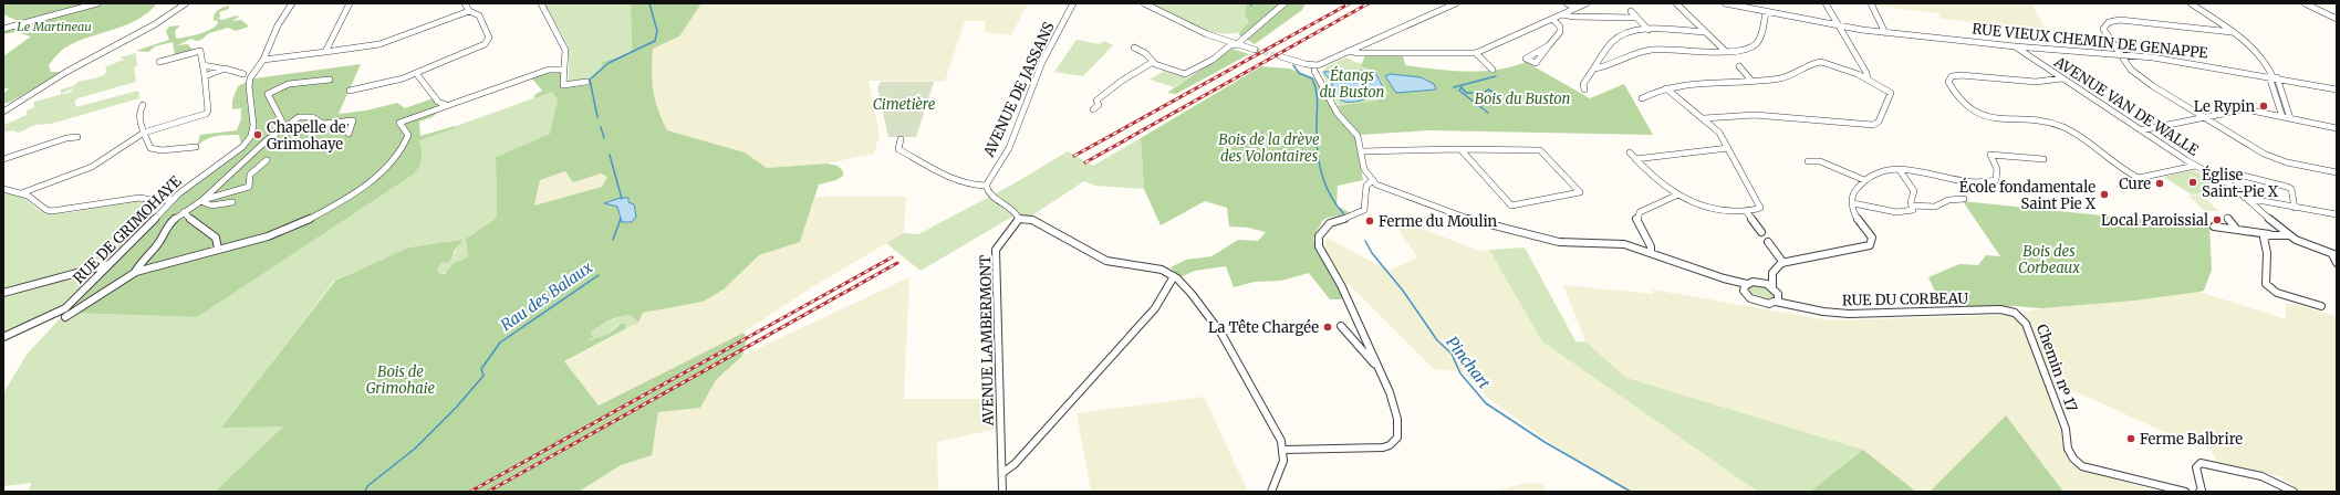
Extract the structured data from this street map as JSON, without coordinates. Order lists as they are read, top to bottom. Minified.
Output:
{"streets":{"street":["RUE VIEUX CHEMIN DE GENAPPE","AVENUE DE JASSANS","AVENUE VAN DE WALLE","RUE DE GRIMOHAYE","RUE DU CORBEAU","AVENUE LAMBERMONT","Chemin nᵒ 17"]},"crossings":[["RUE VIEUX CHEMIN DE GENAPPE","AVENUE VAN DE WALLE"],["RUE DU CORBEAU","Chemin nᵒ 17"]],"water":["Rau des Balaux","Pinchart"],"parks":["Le Martineau","Étangs du Buston","Bois du Buston","Cimetière","Bois de la drève des Volontaires","Bois des Corbeaux","Bois de Grimohaie"],"places":["Le Rypin","Chapelle de Grimohaye","Église Saint-Pie X","Cure","École fondamentale Saint Pie X","Local Paroissial","Ferme du Moulin","La Tête Chargée","Ferme Balbrire"]}
